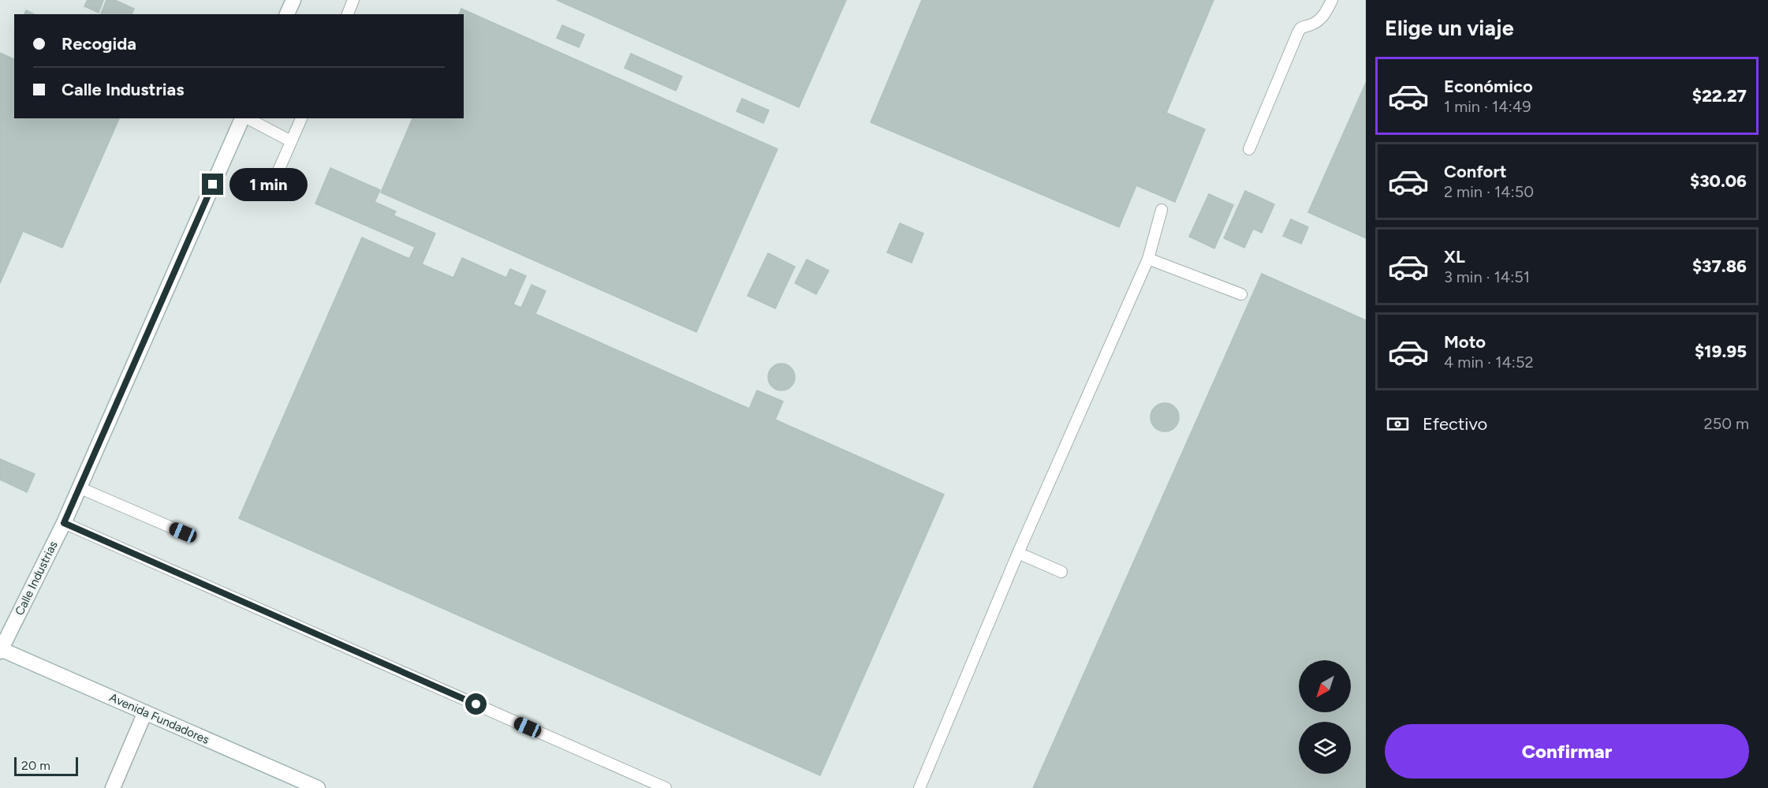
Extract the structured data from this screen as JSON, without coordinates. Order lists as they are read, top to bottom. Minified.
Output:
{"streets":{"street":["Calle Industrias","Avenida Fundadores"]},"crossings":[["Calle Industrias","Avenida Fundadores"]],"scale_bar":"20 m","north":"bottom left","page":{"heading":"Elige un viaje","banner":["Recogida","Calle Industrias"],"list":[{"name":"Económico","note":"1 min · 14:49","value":"$22.27"},{"name":"Confort","note":"2 min · 14:50","value":"$30.06"},{"name":"XL","note":"3 min · 14:51","value":"$37.86"},{"name":"Moto","note":"4 min · 14:52","value":"$19.95"}],"bubble":"1 min","pay":["Efectivo","250 m"],"buttons":"Confirmar","scale":"20 m"}}
